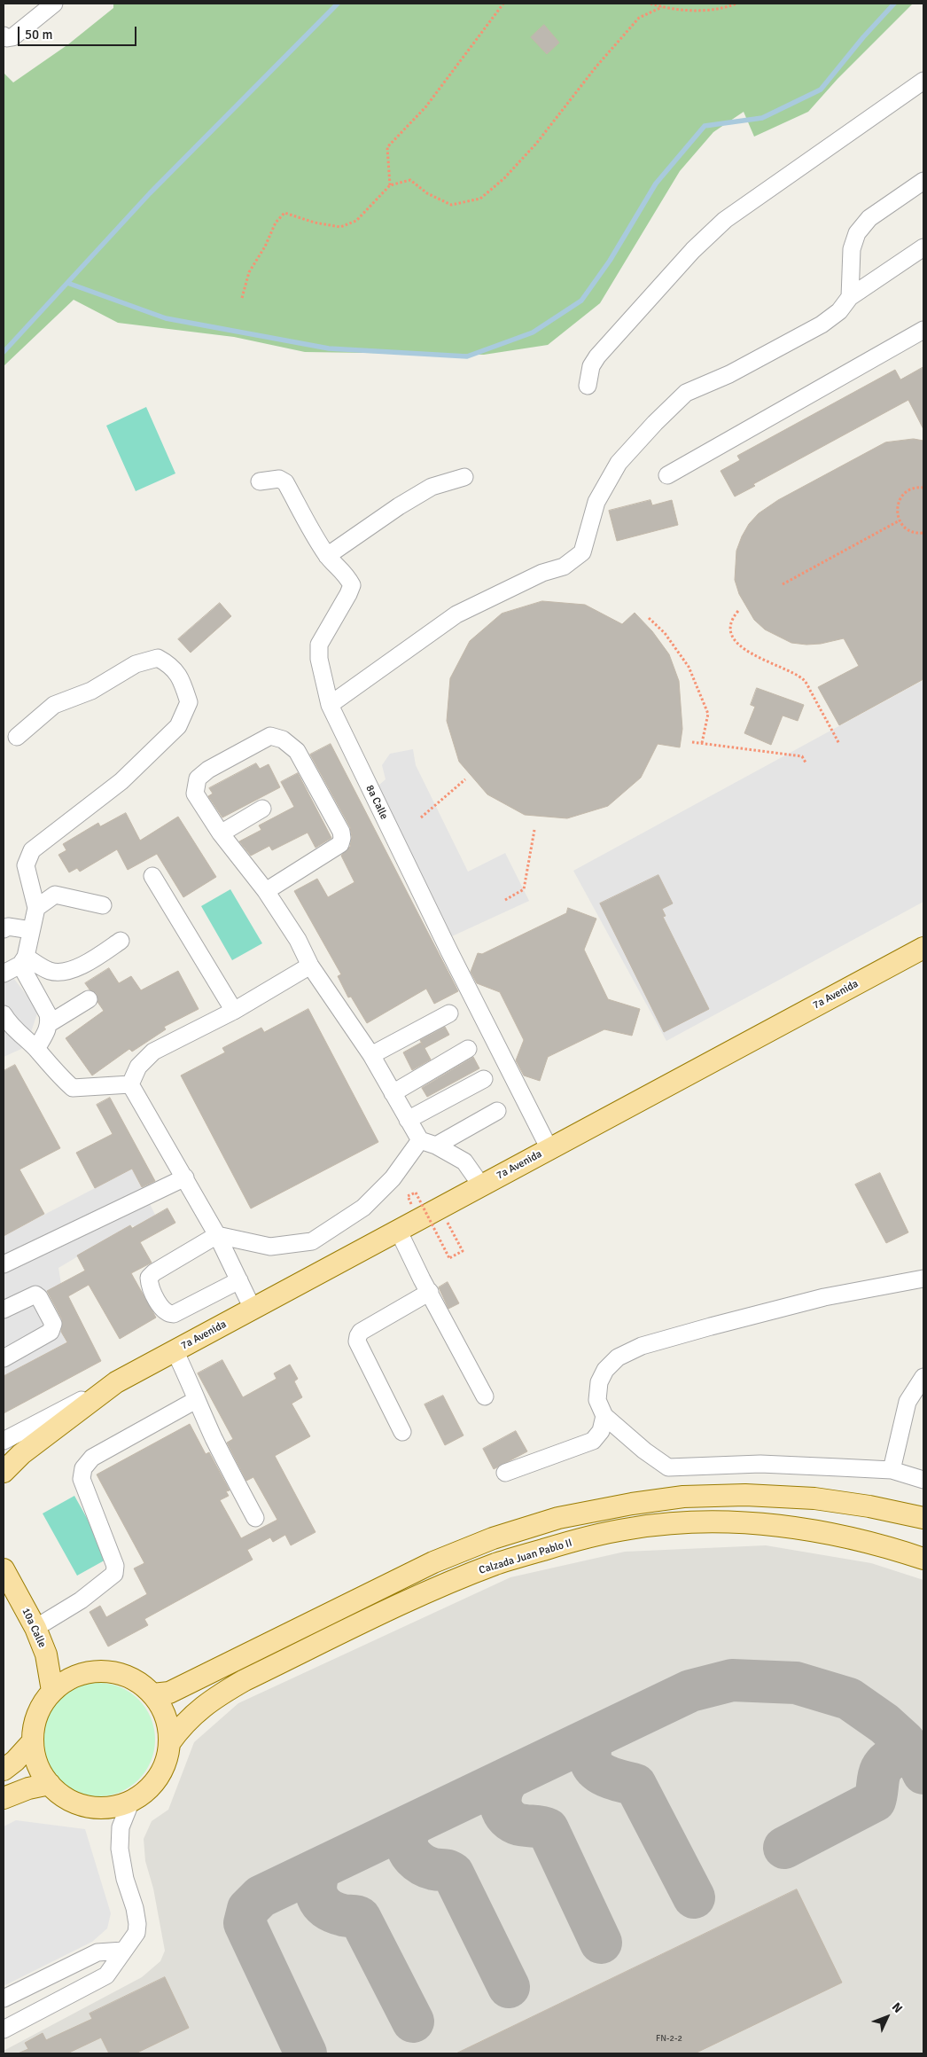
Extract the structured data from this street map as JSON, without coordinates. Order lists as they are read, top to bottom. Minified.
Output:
{"streets":{"main road":["7a Avenida","Calzada Juan Pablo II","10a Calle"],"street":["8a Calle"]},"crossings":[["8a Calle","7a Avenida"],["Calzada Juan Pablo II","10a Calle"]],"house_numbers":["FN-2-2"],"scale_bar":"50 m","north":"top right"}
